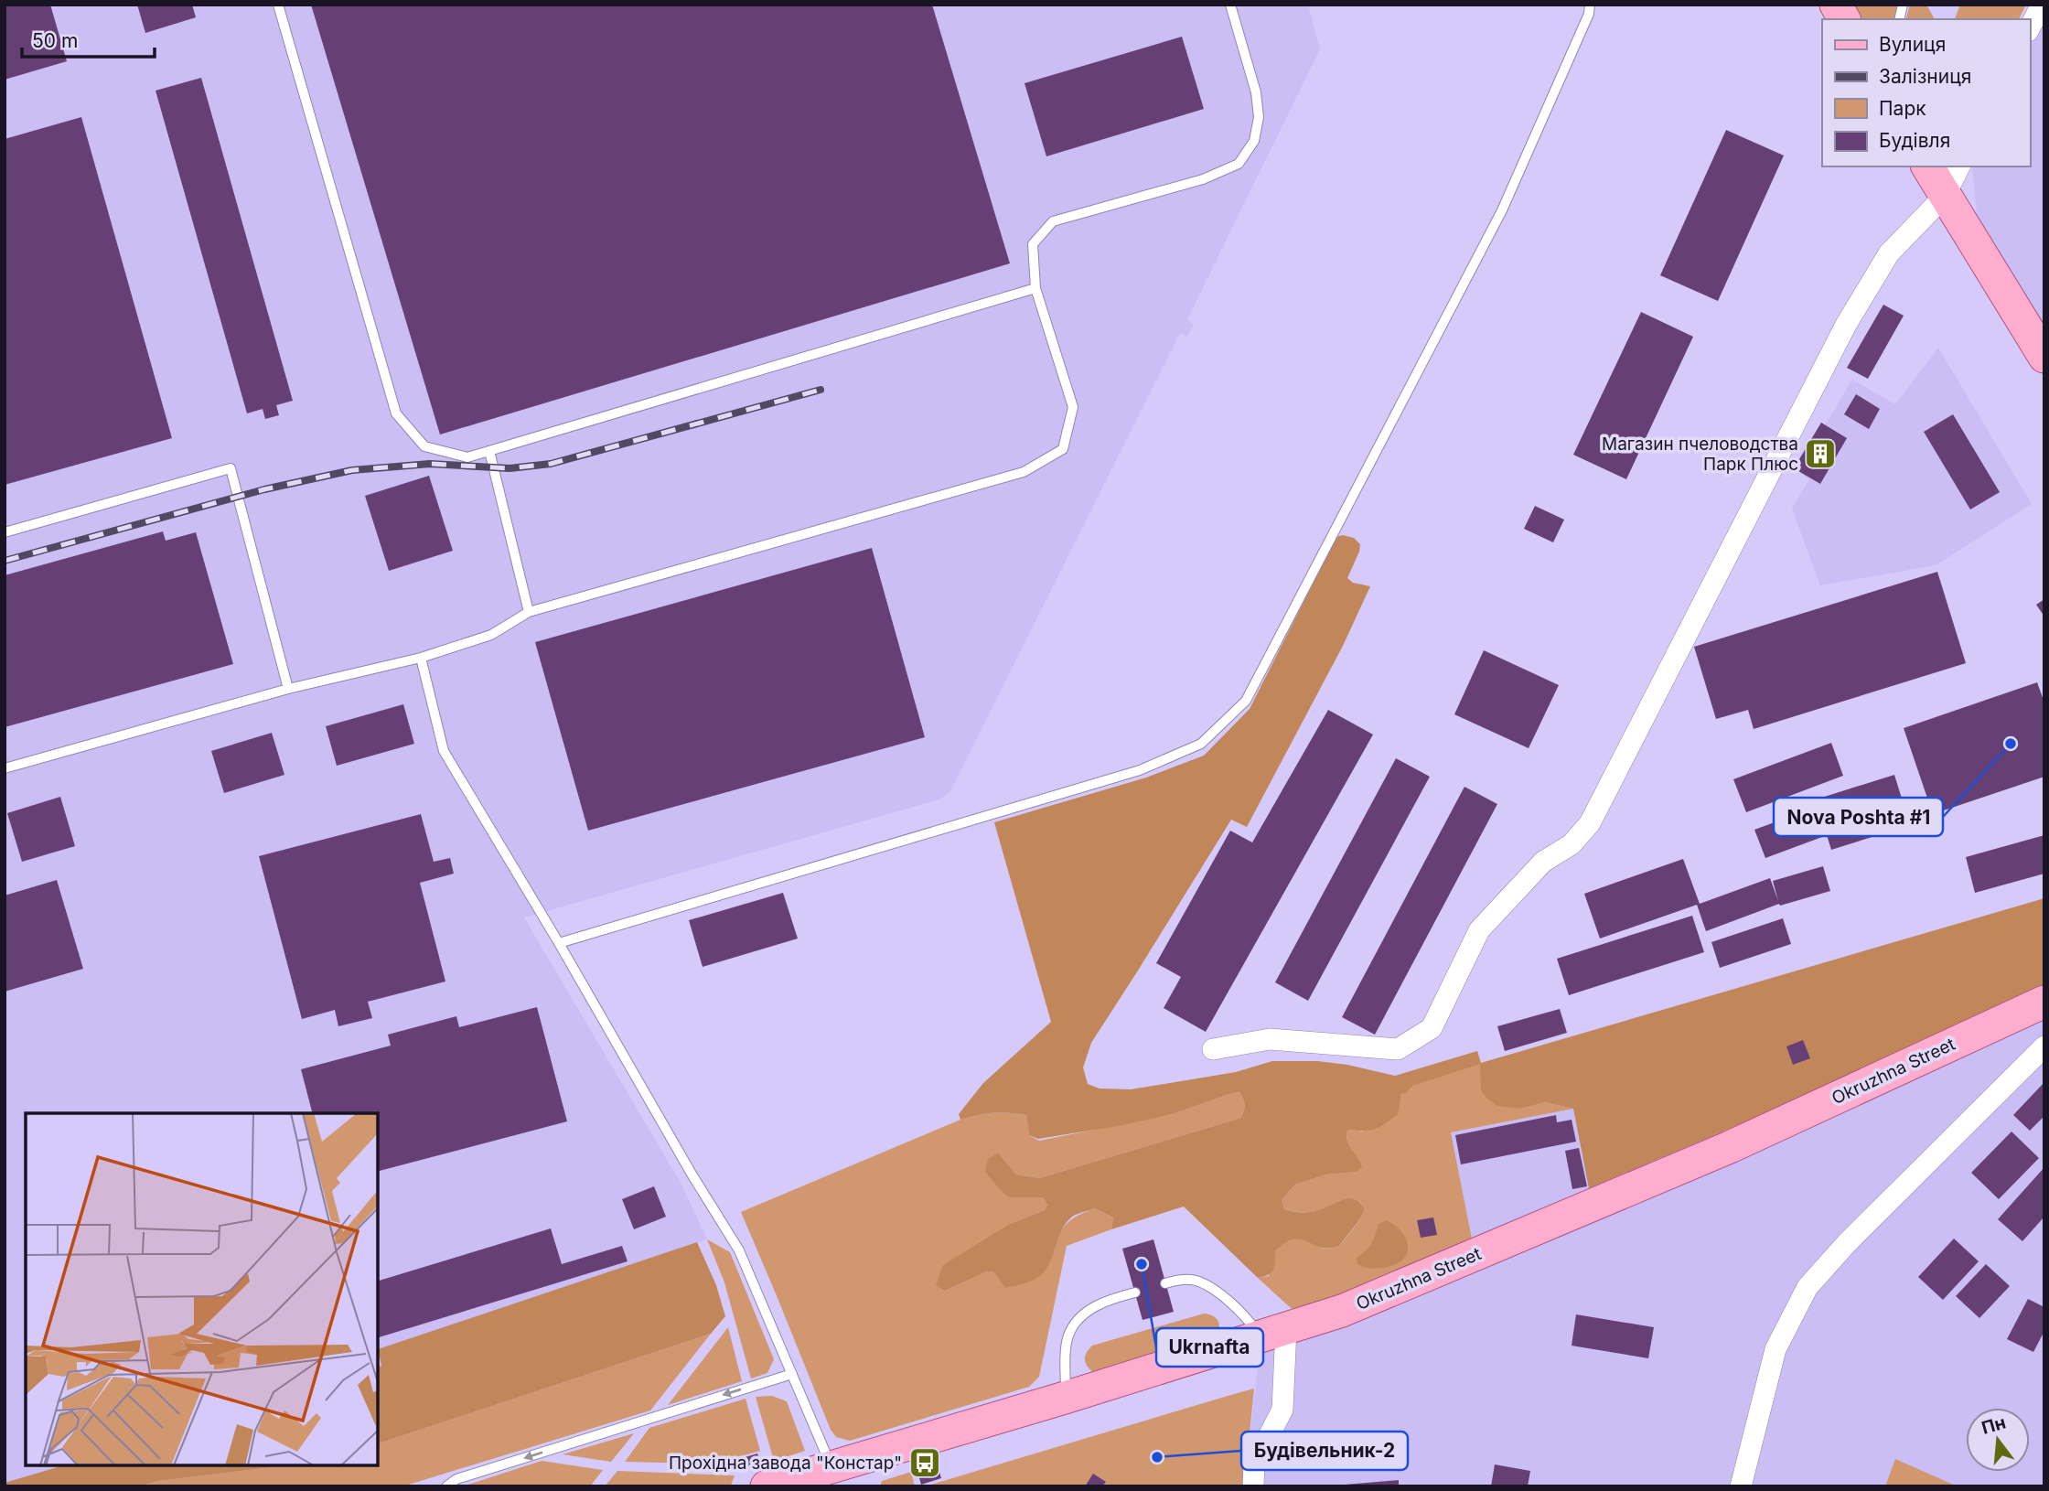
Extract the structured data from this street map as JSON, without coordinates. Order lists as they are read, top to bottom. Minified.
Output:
{"streets":{"main road":["Okruzhna Street"]},"places":{"building":["Магазин пчеловодства Парк Плюс"],"other":["Nova Poshta #1","Ukrnafta","Будівельник-2"],"bus stop":["Прохідна завода \"Констар\""]},"legend":["Вулиця","Залізниця","Парк","Будівля"],"scale_bar":"50 m","north":"top"}
